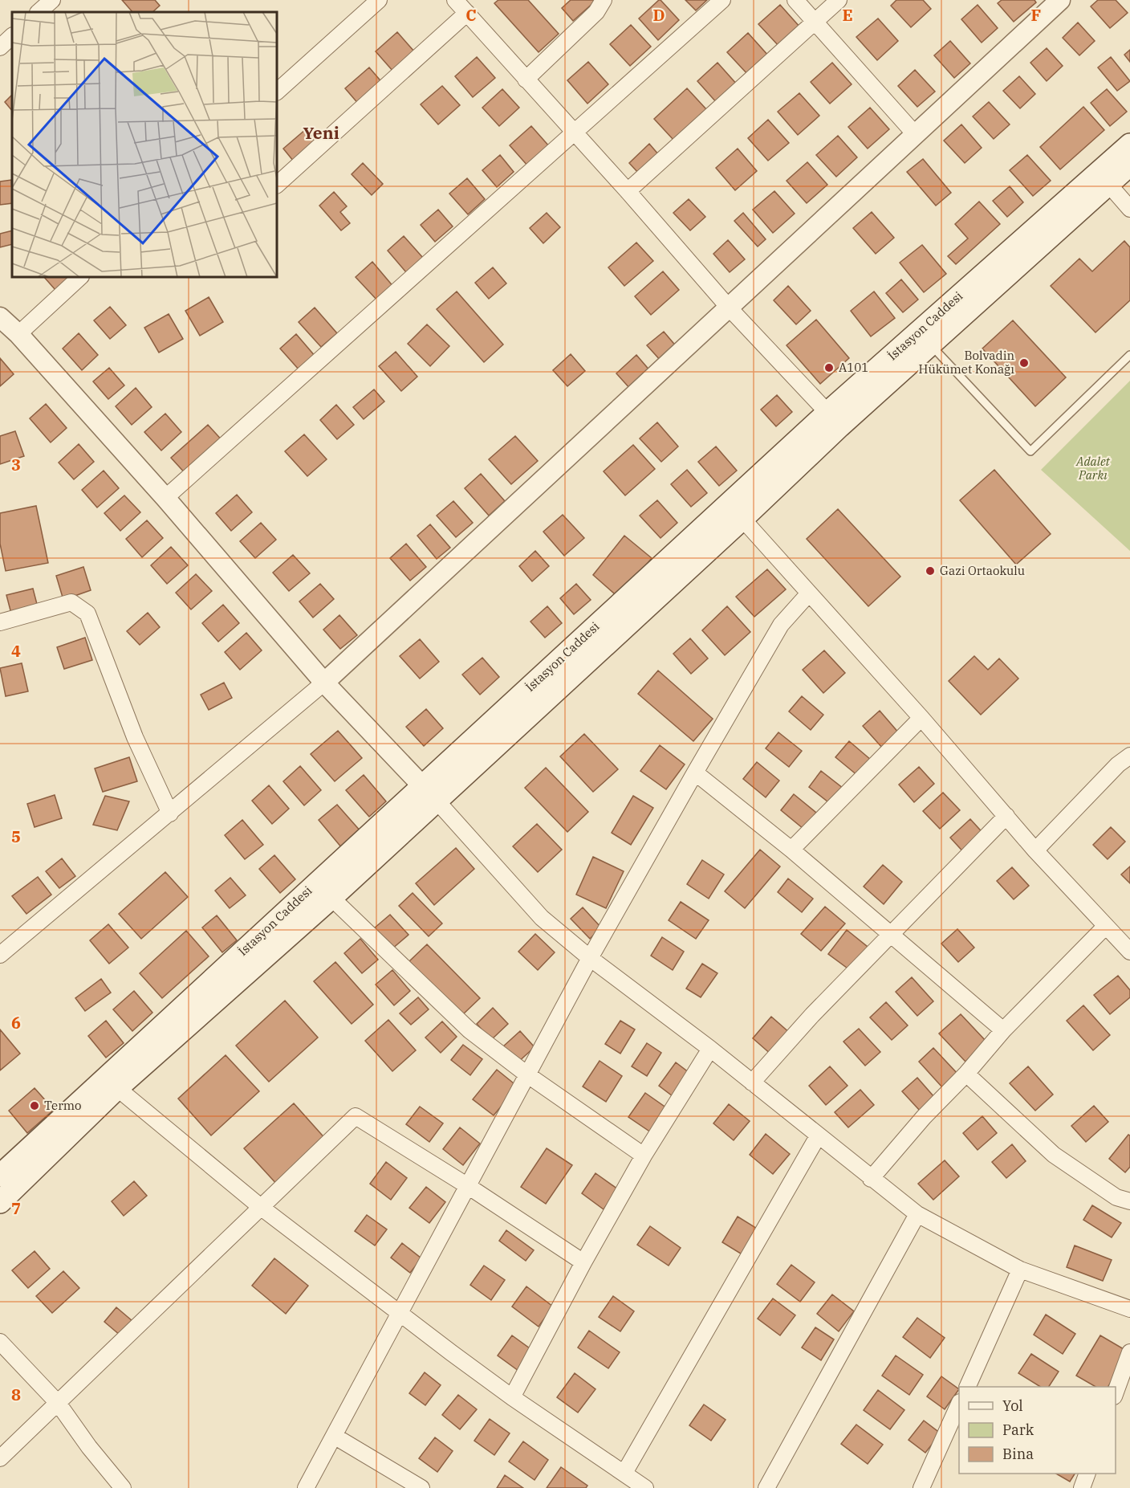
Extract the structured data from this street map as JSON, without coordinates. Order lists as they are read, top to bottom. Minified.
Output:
{"streets":{"main road":["İstasyon Caddesi"]},"districts":["Yeni"],"parks":["Adalet Parkı"],"places":["Bolvadin Hükümet Konağı","A101","Gazi Ortaokulu","Termo"],"legend":["Yol","Park","Bina"],"grid":{"columns":["C","D","E","F"],"rows":["3","4","5","6","7","8"]}}
